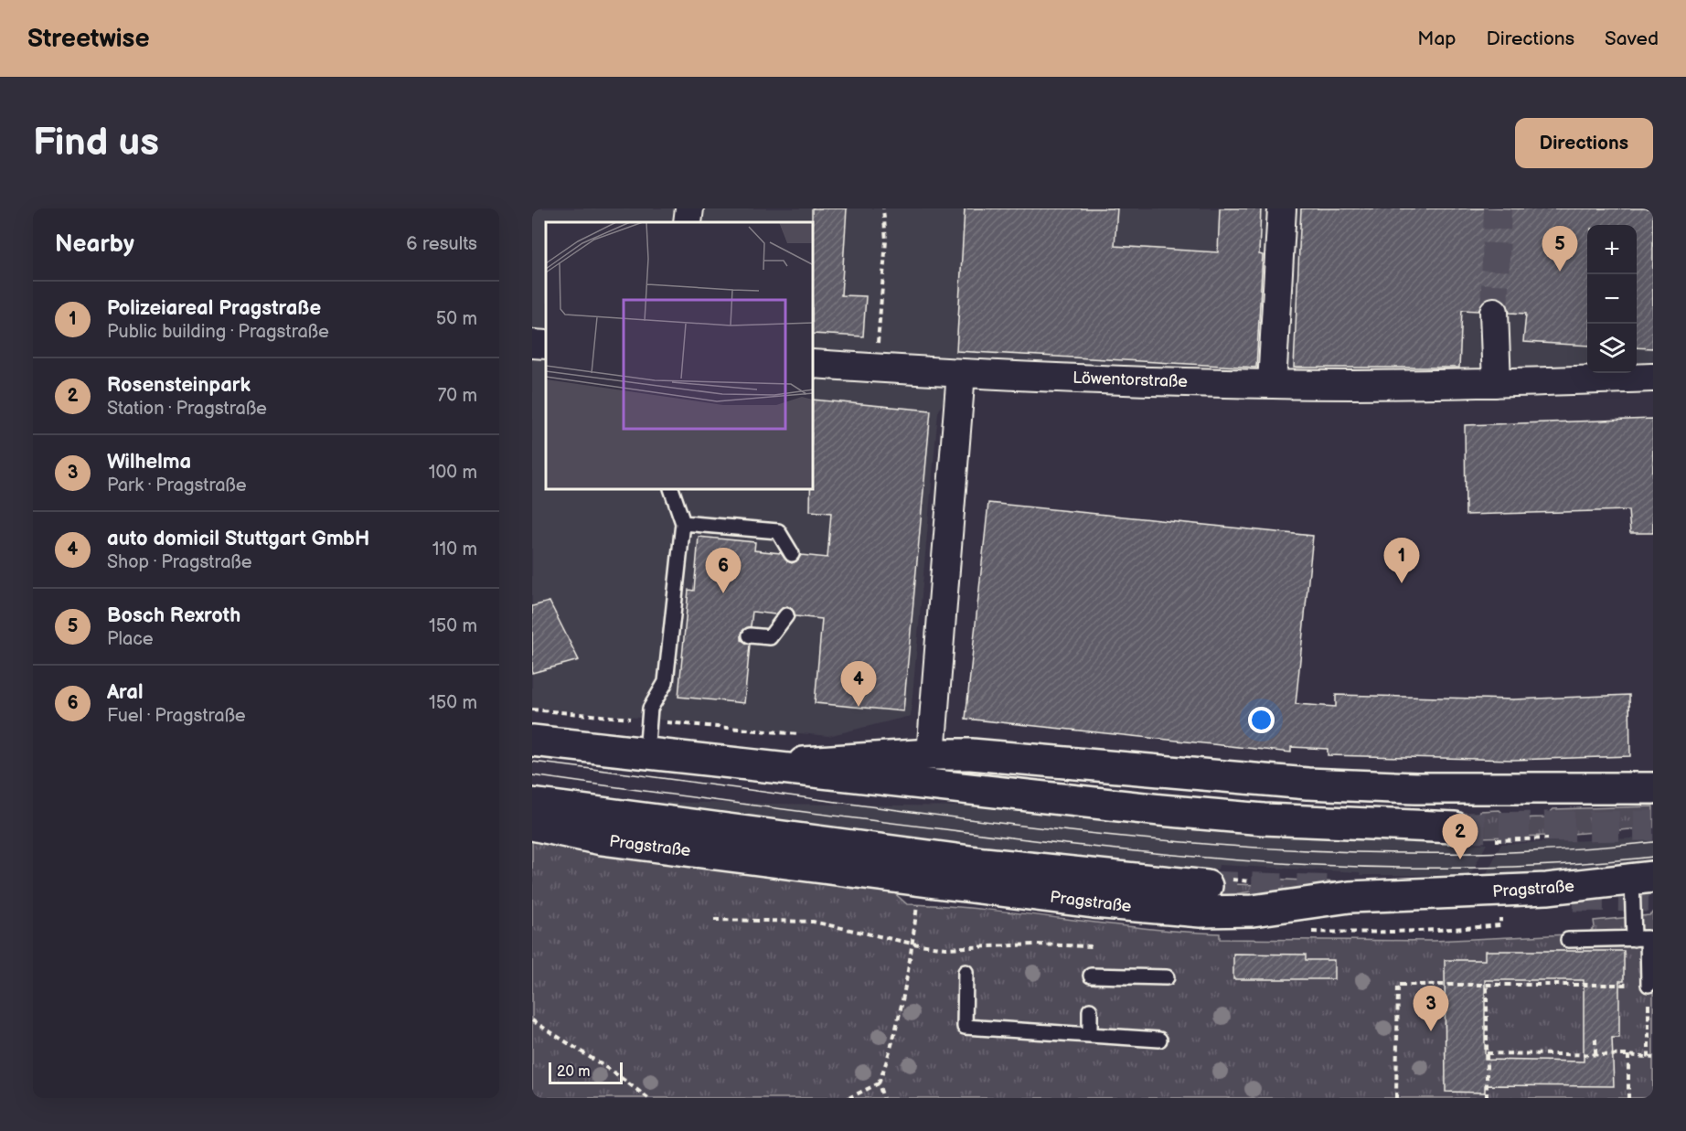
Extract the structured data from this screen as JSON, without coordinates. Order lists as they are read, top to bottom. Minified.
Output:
{"streets":{"main road":["Pragstraße"],"street":["Löwentorstraße"]},"scale_bar":"20 m","page":{"header":"Streetwise","nav":["Map","Directions","Saved"],"buttons":"Directions","title":"Find us","heading":["Nearby","6 results"],"map_buttons":["+","−"],"pins":["5","1","6","4","2","3"],"list":[{"mark":"1","name":"Polizeiareal Pragstraße","note":"Public building · Pragstraße","value":"50 m"},{"mark":"2","name":"Rosensteinpark","note":"Station · Pragstraße","value":"70 m"},{"mark":"3","name":"Wilhelma","note":"Park · Pragstraße","value":"100 m"},{"mark":"4","name":"auto domicil Stuttgart GmbH","note":"Shop · Pragstraße","value":"110 m"},{"mark":"5","name":"Bosch Rexroth","note":"Place","value":"150 m"},{"mark":"6","name":"Aral","note":"Fuel · Pragstraße","value":"150 m"}],"scale":"20 m"}}
